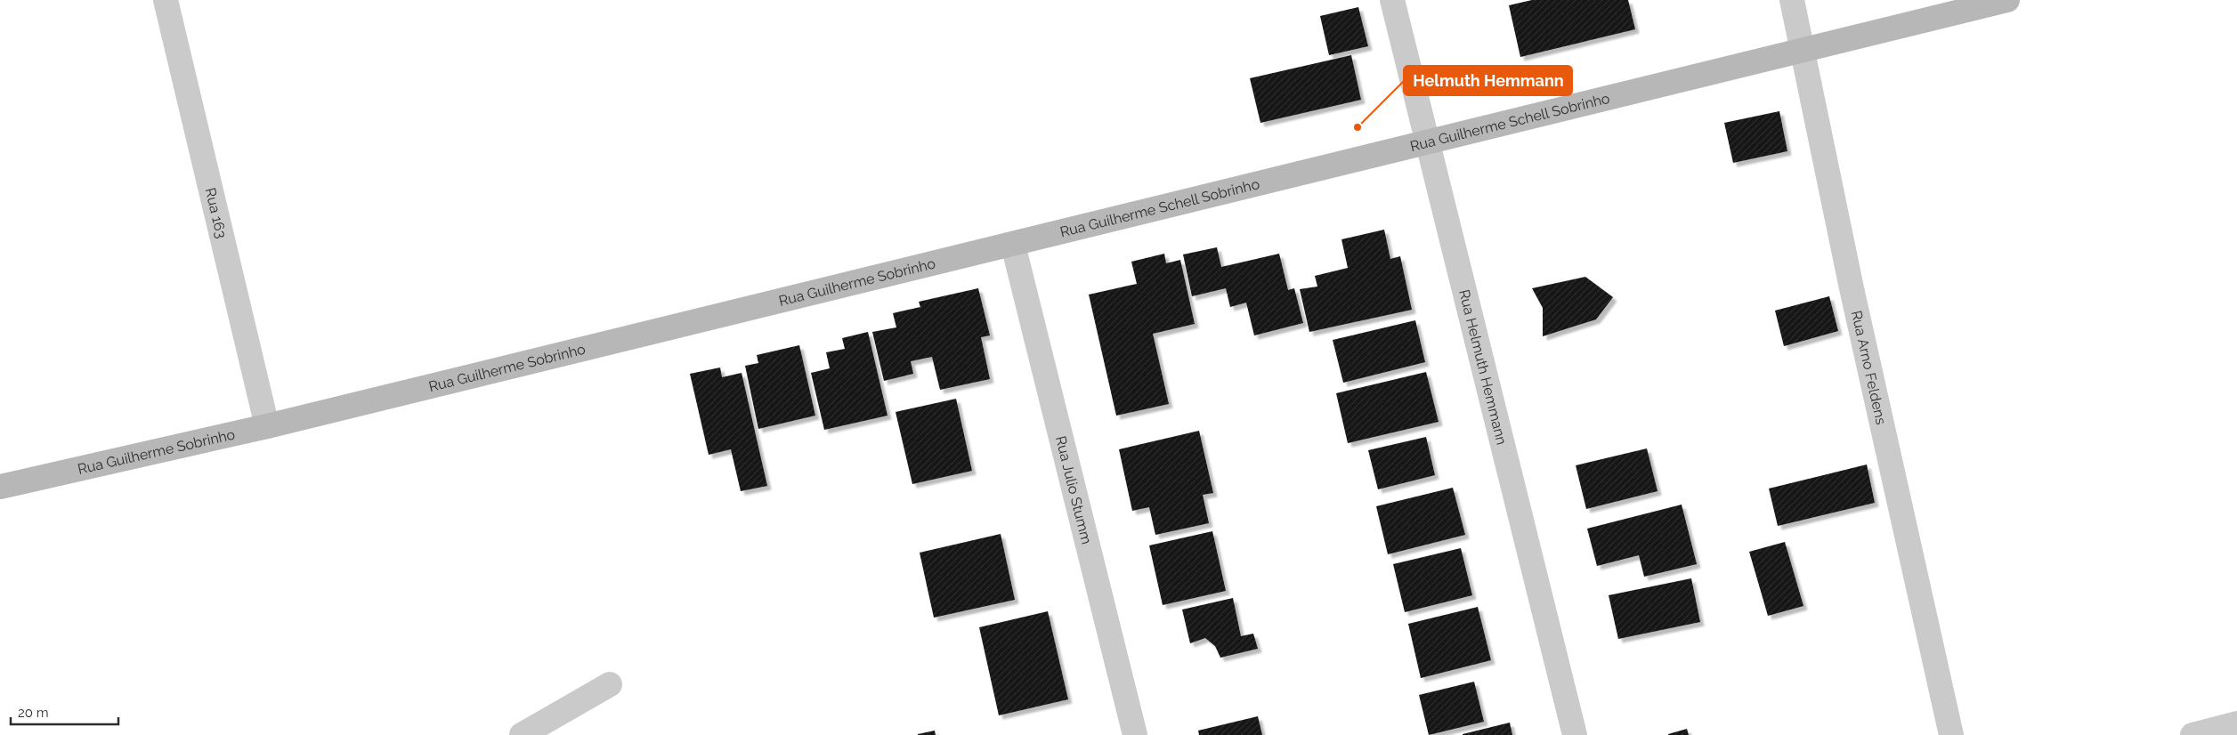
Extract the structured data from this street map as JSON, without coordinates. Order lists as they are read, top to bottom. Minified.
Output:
{"streets":{"street":["Rua Guilherme Schell Sobrinho","Rua 163","Rua Guilherme Sobrinho","Rua Helmuth Hemmann","Rua Arno Feldens","Rua Julio Stumm"]},"crossings":[["Rua Guilherme Schell Sobrinho","Rua Guilherme Sobrinho"],["Rua Guilherme Schell Sobrinho","Rua Helmuth Hemmann"],["Rua Guilherme Schell Sobrinho","Rua Arno Feldens"],["Rua Guilherme Schell Sobrinho","Rua Julio Stumm"],["Rua 163","Rua Guilherme Sobrinho"],["Rua Guilherme Sobrinho","Rua Julio Stumm"]],"places":["Helmuth Hemmann"],"scale_bar":"20 m"}
